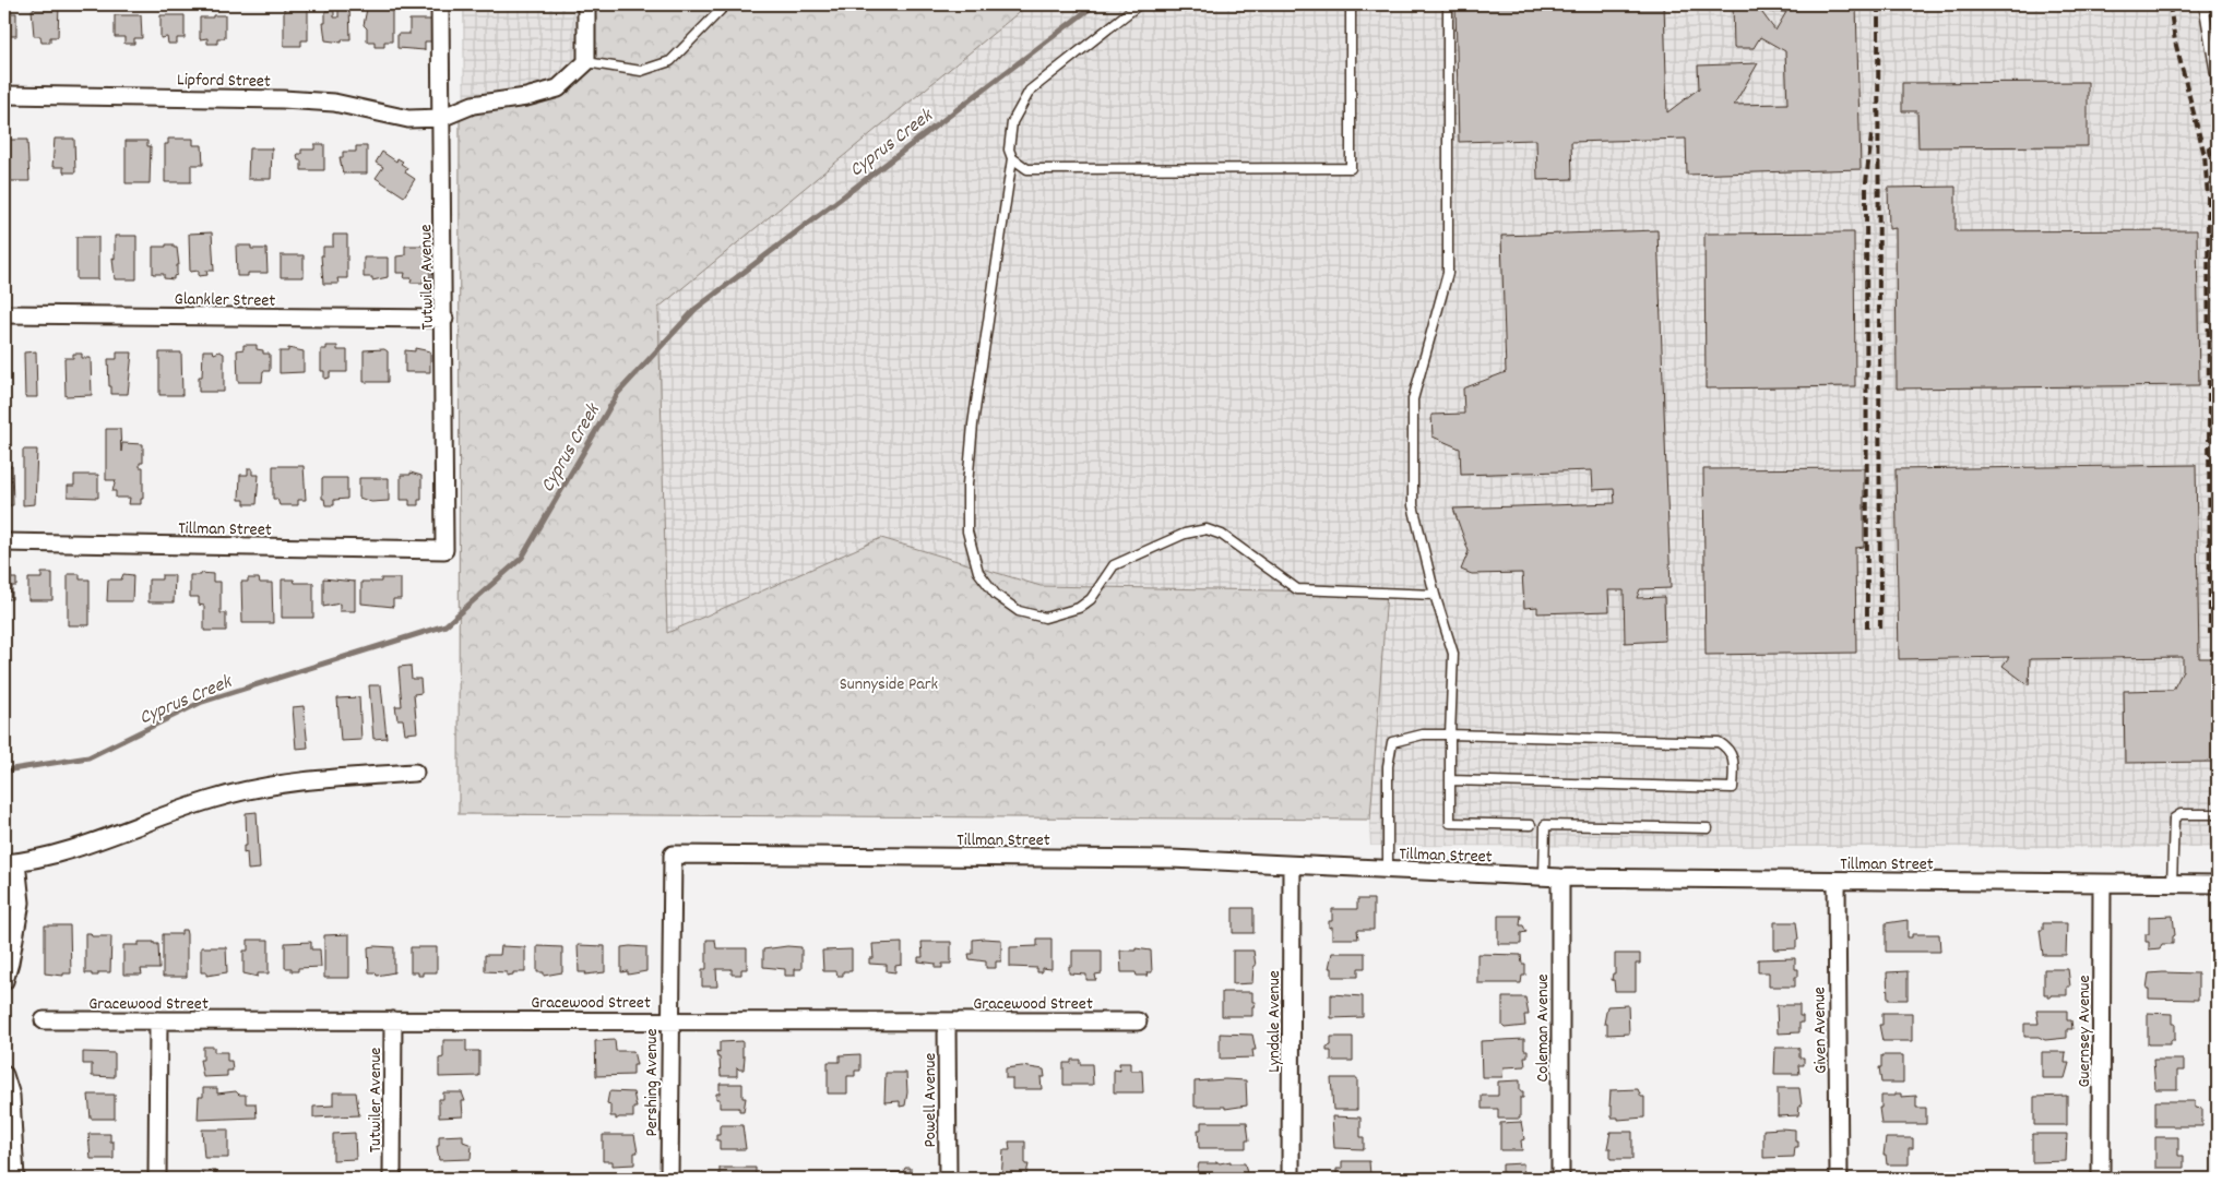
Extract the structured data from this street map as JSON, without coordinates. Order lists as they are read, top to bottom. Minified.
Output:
{"streets":{"street":["Lipford Street","Tutwiler Avenue","Glankler Street","Tillman Street","Gracewood Street","Lyndale Avenue","Coleman Avenue","Given Avenue","Guernsey Avenue","Pershing Avenue","Powell Avenue"]},"crossings":[["Lipford Street","Tutwiler Avenue"],["Tutwiler Avenue","Glankler Street"],["Tutwiler Avenue","Tillman Street"],["Tutwiler Avenue","Gracewood Street"],["Tillman Street","Lyndale Avenue"],["Tillman Street","Coleman Avenue"],["Tillman Street","Given Avenue"],["Tillman Street","Guernsey Avenue"],["Tillman Street","Pershing Avenue"],["Gracewood Street","Pershing Avenue"],["Gracewood Street","Powell Avenue"]],"water":["Cyprus Creek"],"parks":["Sunnyside Park"]}
